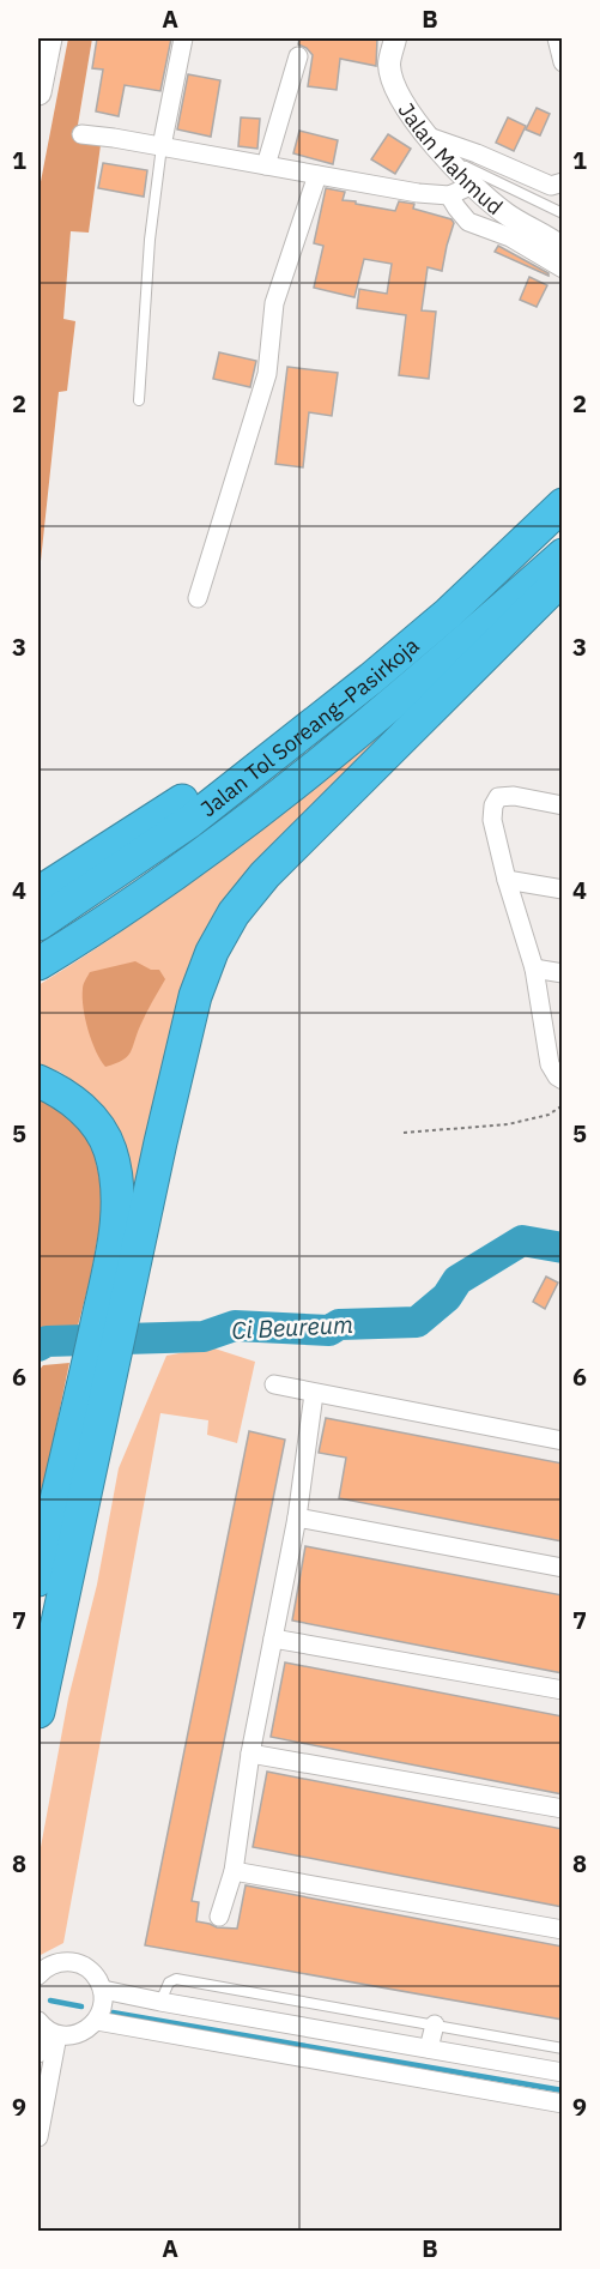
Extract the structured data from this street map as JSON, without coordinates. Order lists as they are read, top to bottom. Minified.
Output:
{"streets":{"highway":["Jalan Tol Soreang–Pasirkoja"],"street":["Jalan Mahmud"]},"water":["Ci Beureum"],"grid":{"columns":["A","B"],"rows":["1","2","3","4","5","6","7","8","9"]}}
